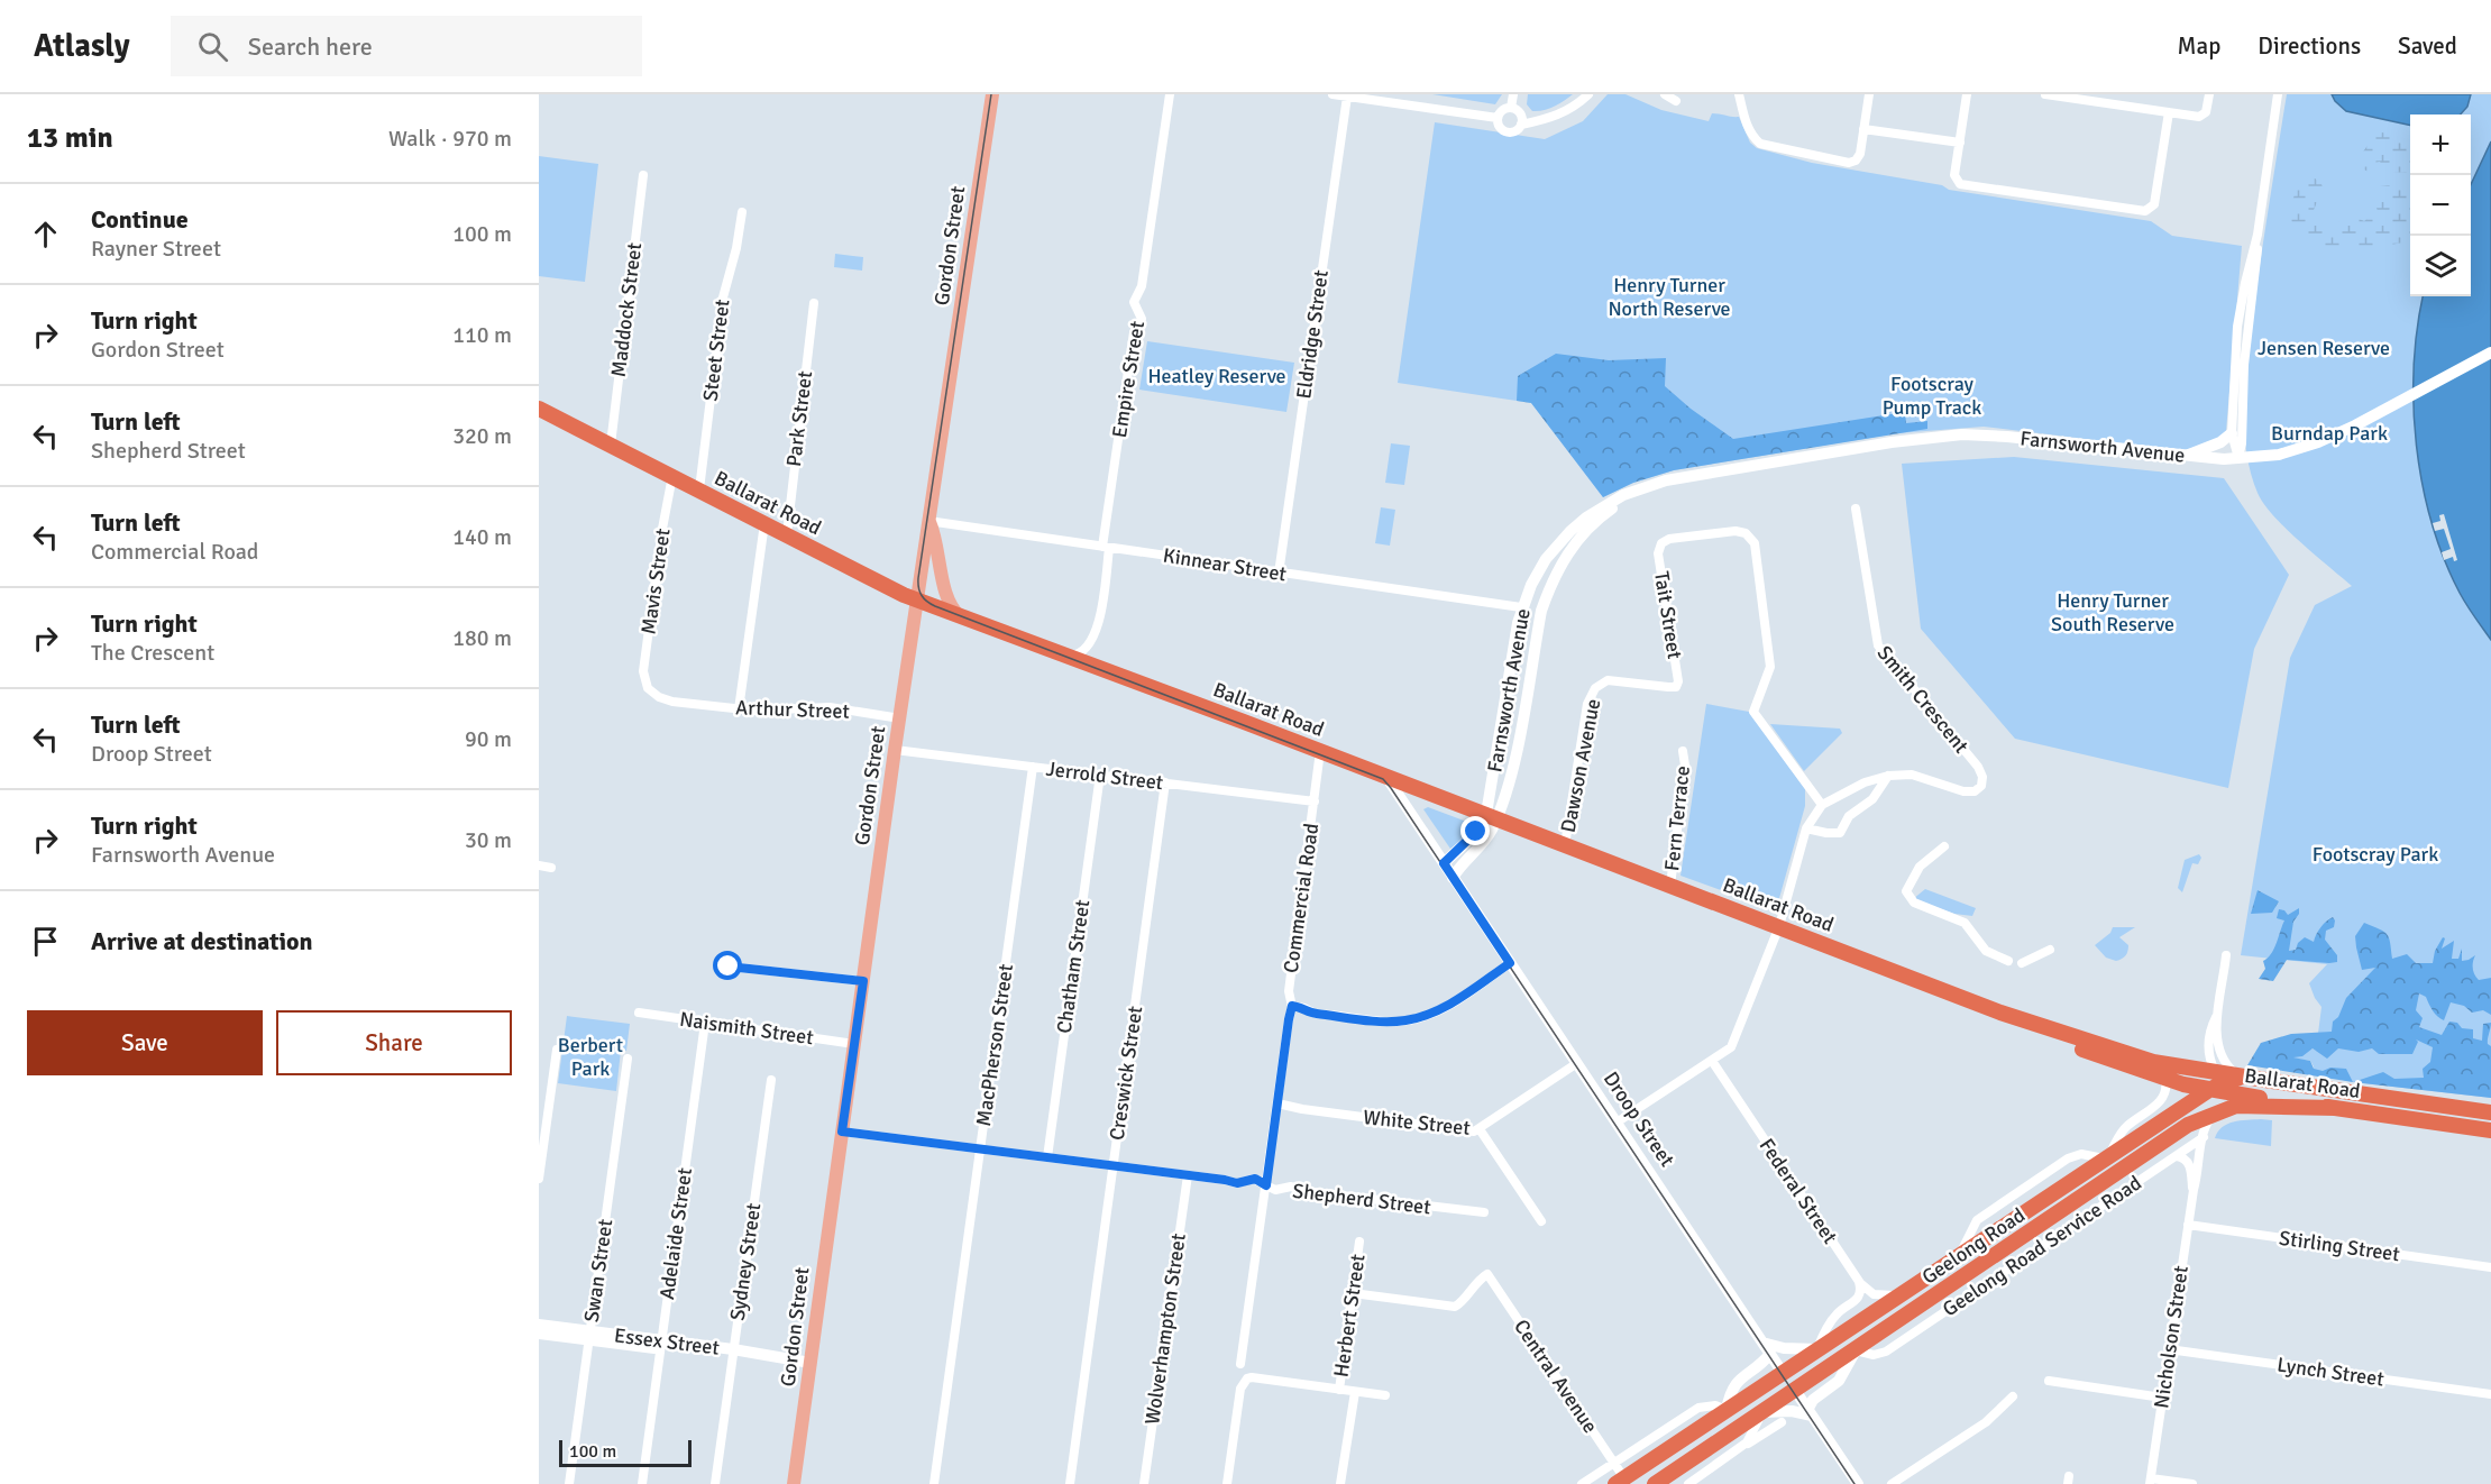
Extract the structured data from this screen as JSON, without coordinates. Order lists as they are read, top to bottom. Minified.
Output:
{"streets":{"highway":["Ballarat Road","Droop Street","Geelong Road"],"main road":["Gordon Street","Farnsworth Avenue","Essex Street"],"street":["Maddock Street","Eldridge Street","Steet Street","Empire Street","Park Street","Kinnear Street","Mavis Street","Tait Street","Smith Crescent","Arthur Street","Dawson Avenue","Jerrold Street","Fern Terrace","Commercial Road","Chatham Street","Naismith Street","MacPherson Street","Creswick Street","White Street","Federal Street","Shepherd Street","Adelaide Street","Geelong Road Service Road","Stirling Street","Sydney Street","Swan Street","Herbert Street","Wolverhampton Street","Nicholson Street","Lynch Street","Central Avenue"]},"crossings":[["Gordon Street","Ballarat Road"],["Gordon Street","Kinnear Street"],["Gordon Street","Arthur Street"],["Gordon Street","Jerrold Street"],["Gordon Street","Naismith Street"],["Gordon Street","Shepherd Street"],["Gordon Street","Essex Street"],["Maddock Street","Ballarat Road"],["Eldridge Street","Kinnear Street"],["Steet Street","Ballarat Road"],["Empire Street","Kinnear Street"],["Park Street","Ballarat Road"],["Farnsworth Avenue","Ballarat Road"],["Farnsworth Avenue","Kinnear Street"],["Farnsworth Avenue","Droop Street"],["Ballarat Road","Mavis Street"],["Ballarat Road","Dawson Avenue"],["Ballarat Road","Fern Terrace"],["Ballarat Road","Commercial Road"],["Ballarat Road","Droop Street"],["Ballarat Road","Geelong Road"],["Ballarat Road","Geelong Road Service Road"],["Mavis Street","Arthur Street"],["Tait Street","Dawson Avenue"],["Jerrold Street","Commercial Road"],["Jerrold Street","Chatham Street"],["Jerrold Street","MacPherson Street"],["Jerrold Street","Creswick Street"],["Commercial Road","White Street"],["Commercial Road","Shepherd Street"],["Chatham Street","Shepherd Street"],["Naismith Street","Adelaide Street"],["MacPherson Street","Shepherd Street"],["Creswick Street","Shepherd Street"],["Droop Street","White Street"],["Droop Street","Geelong Road"],["Federal Street","Geelong Road"],["Shepherd Street","Wolverhampton Street"],["Adelaide Street","Essex Street"],["Geelong Road","Geelong Road Service Road"],["Geelong Road","Central Avenue"],["Geelong Road Service Road","Nicholson Street"],["Stirling Street","Nicholson Street"],["Sydney Street","Essex Street"],["Swan Street","Essex Street"],["Herbert Street","Central Avenue"],["Nicholson Street","Lynch Street"]],"parks":["Henry Turner North Reserve","Jensen Reserve","Heatley Reserve","Footscray Pump Track","Burndap Park","Henry Turner South Reserve","Footscray Park","Berbert Park"],"scale_bar":"100 m","page":{"header":"Atlasly","search":"Search here","nav":["Map","Directions","Saved"],"heading":["13 min","Walk · 970 m"],"map_buttons":["+","−"],"list":[["Continue","Rayner Street","100 m"],["Turn right","Gordon Street","110 m"],["Turn left","Shepherd Street","320 m"],["Turn left","Commercial Road","140 m"],["Turn right","The Crescent","180 m"],["Turn left","Droop Street","90 m"],["Turn right","Farnsworth Avenue","30 m"],"Arrive at destination"],"buttons":["Save","Share"],"scale":"100 m"}}
